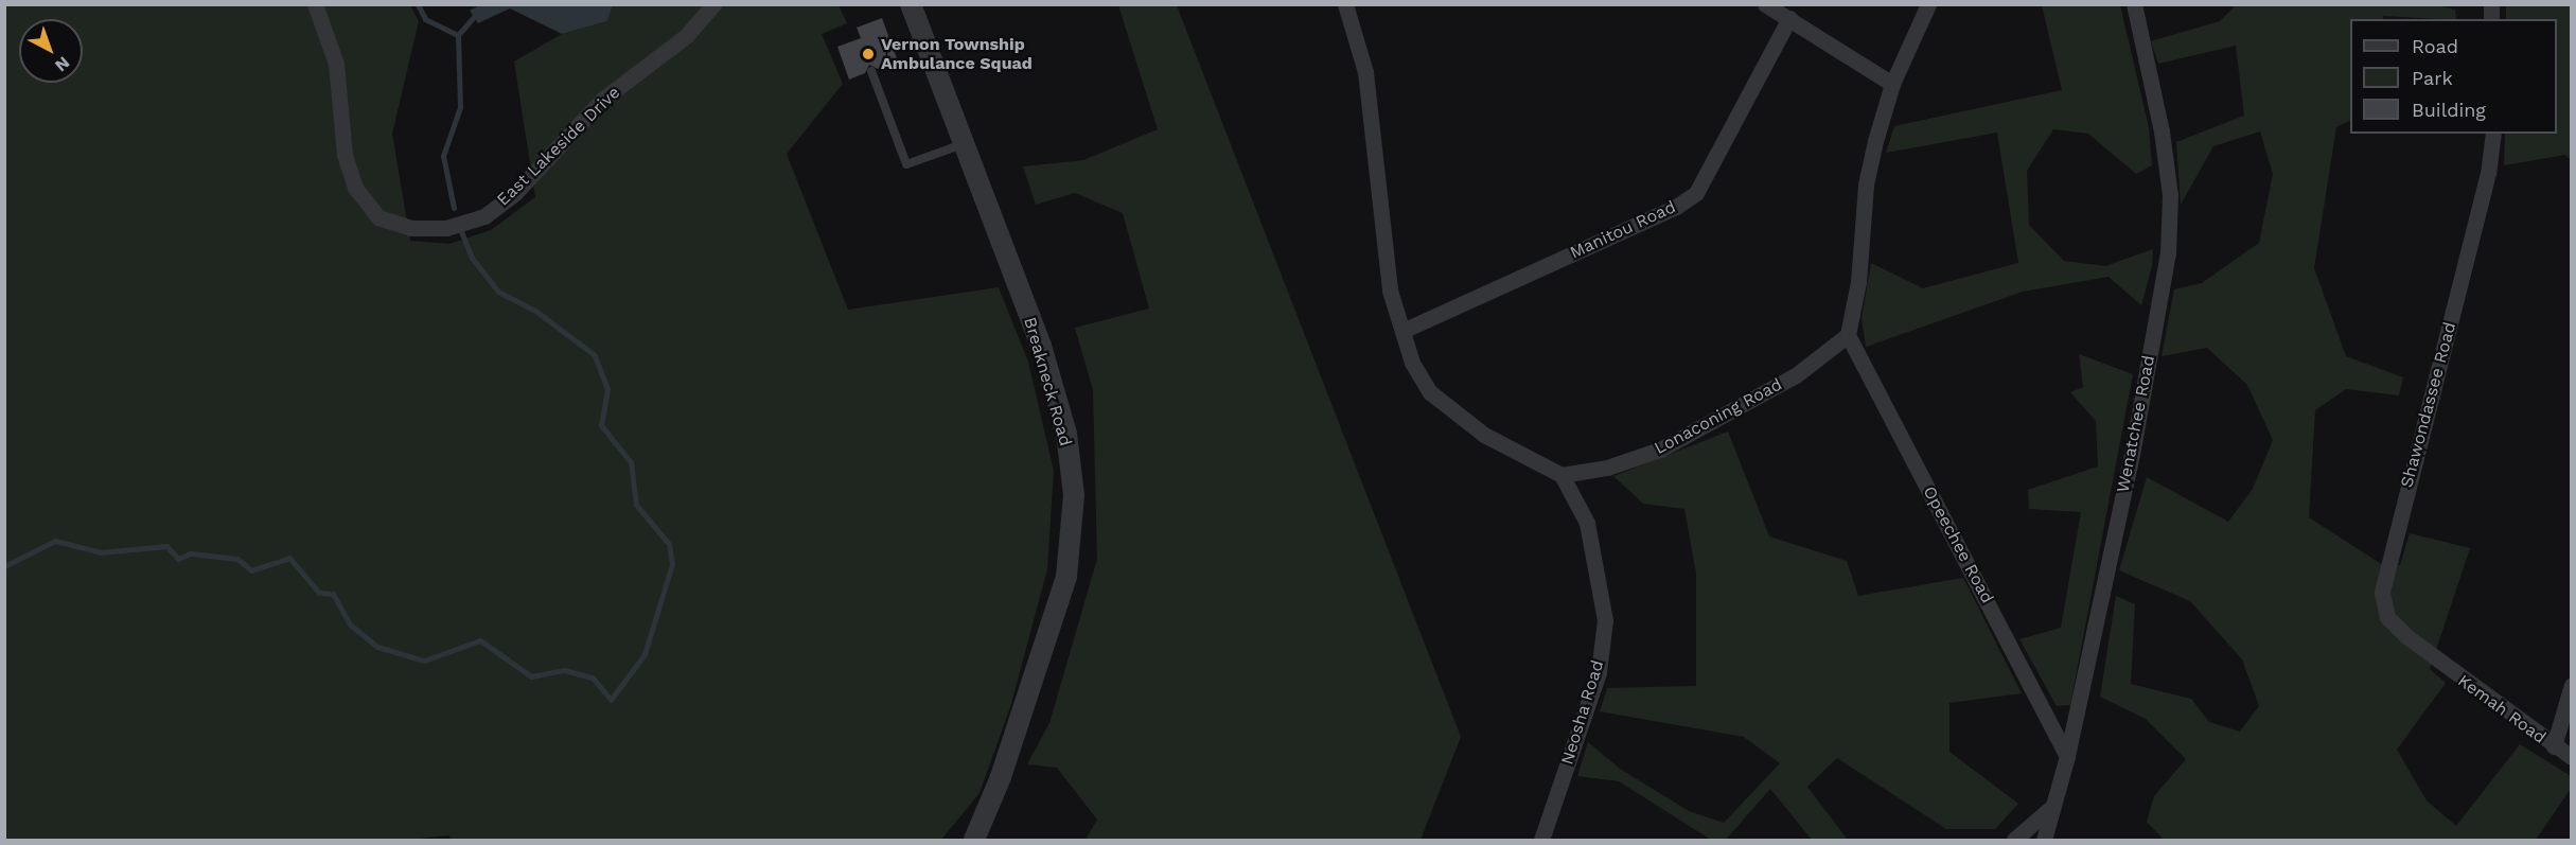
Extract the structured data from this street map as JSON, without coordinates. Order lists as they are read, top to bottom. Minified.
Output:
{"streets":{"street":["East Lakeside Drive","Manitou Road","Breakneck Road","Shawondassee Road","Lonaconing Road","Wenatchee Road","Opeechee Road","Kemah Road","Neosha Road"]},"crossings":[["Shawondassee Road","Kemah Road"],["Lonaconing Road","Opeechee Road"],["Lonaconing Road","Neosha Road"],["Wenatchee Road","Opeechee Road"]],"places":["Vernon Township Ambulance Squad"],"legend":["Road","Park","Building"],"north":"bottom right"}
